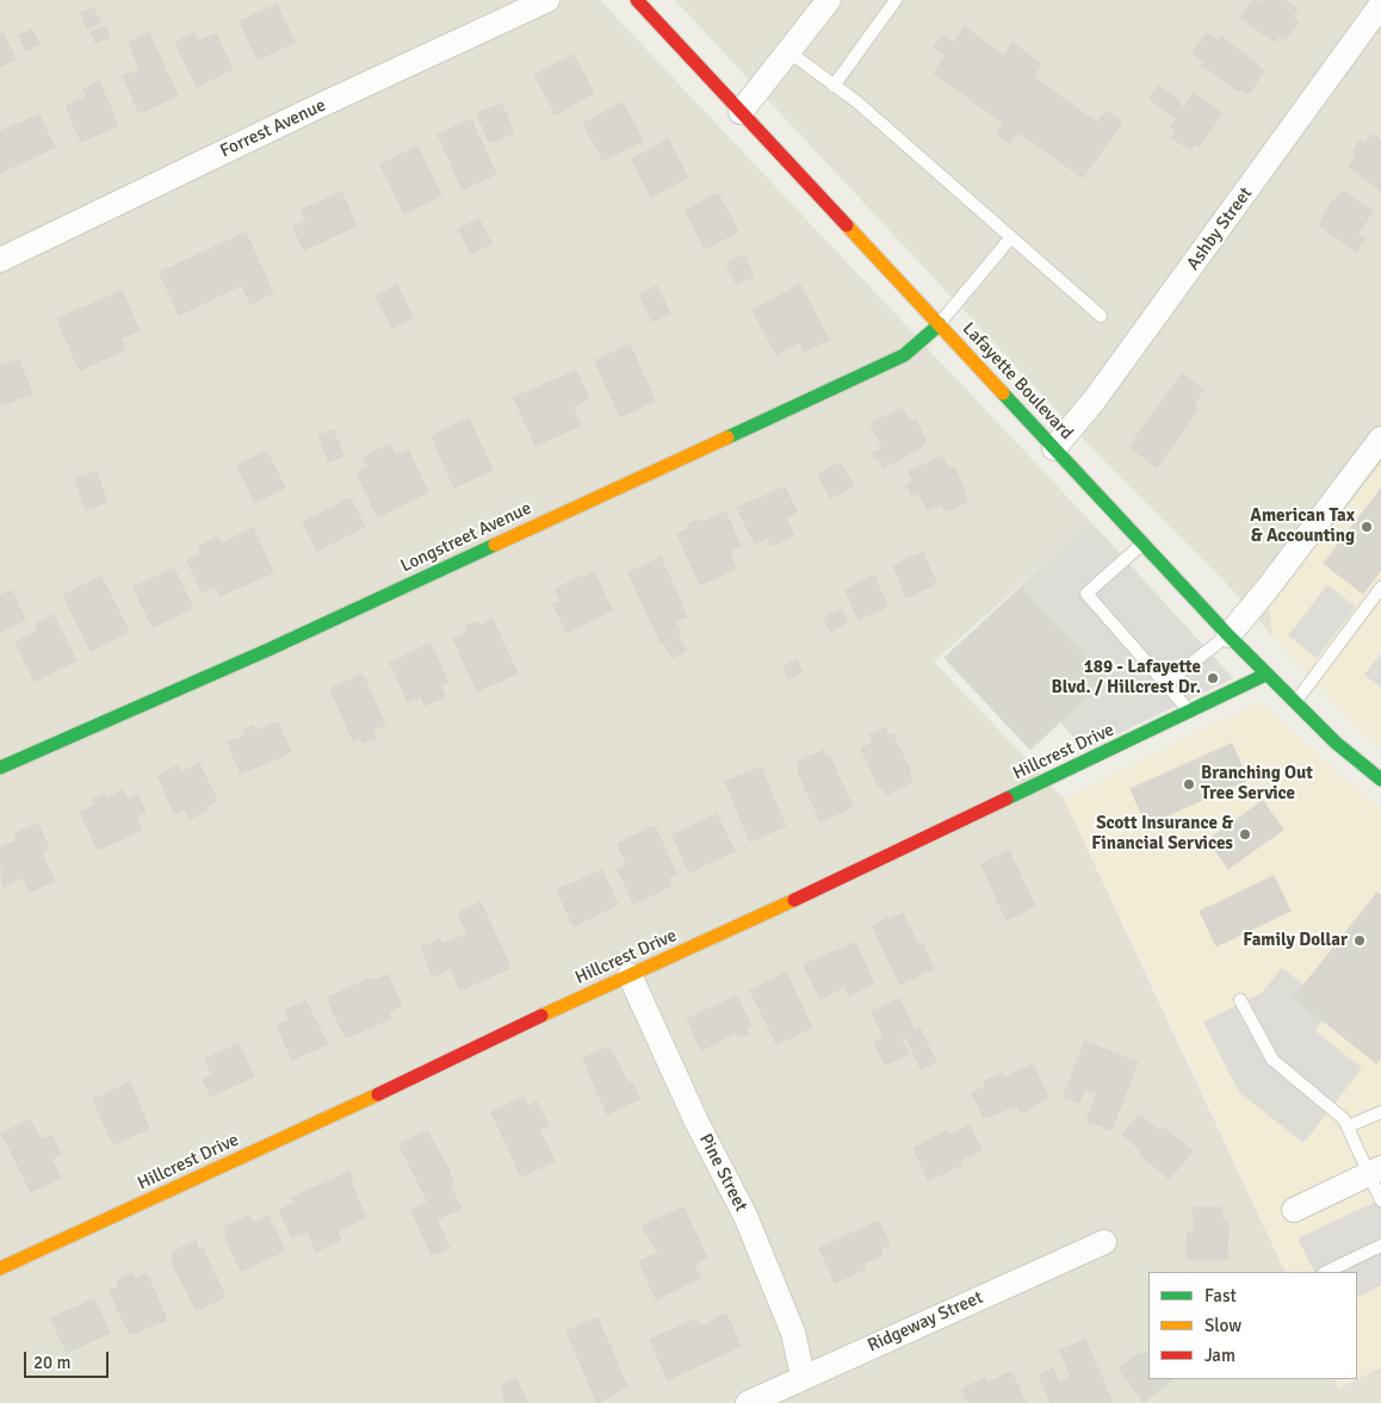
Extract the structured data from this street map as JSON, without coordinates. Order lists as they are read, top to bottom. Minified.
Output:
{"streets":{"street":["Forrest Avenue","Ashby Street","Lafayette Boulevard","Longstreet Avenue","Hillcrest Drive","Pine Street","Ridgeway Street"]},"crossings":[["Ashby Street","Lafayette Boulevard"],["Lafayette Boulevard","Longstreet Avenue"],["Lafayette Boulevard","Hillcrest Drive"],["Hillcrest Drive","Pine Street"],["Pine Street","Ridgeway Street"]],"places":["American Tax & Accounting","189 - Lafayette Blvd. / Hillcrest Dr.","Branching Out Tree Service","Scott Insurance & Financial Services","Family Dollar"],"legend":["Fast","Slow","Jam"],"scale_bar":"20 m"}
